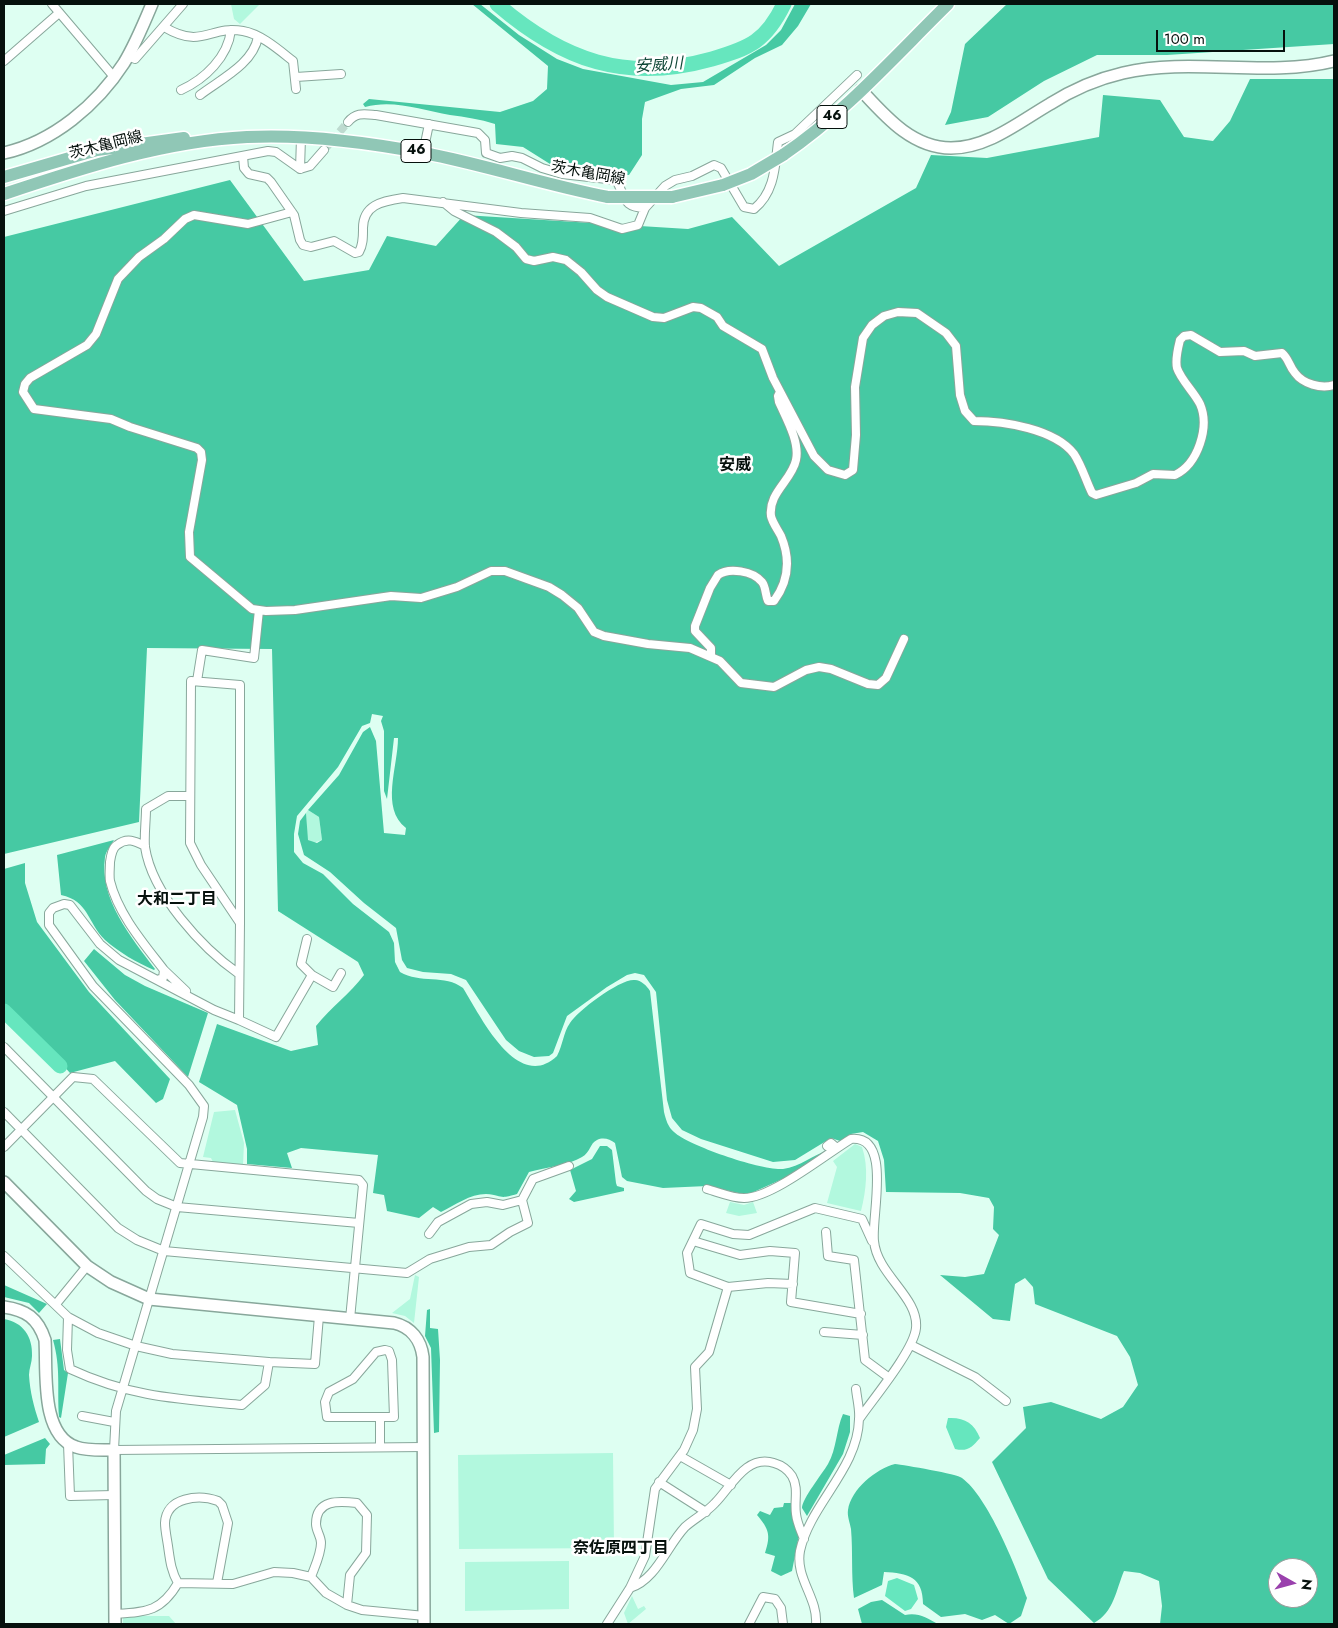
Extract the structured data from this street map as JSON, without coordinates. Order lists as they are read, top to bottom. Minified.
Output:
{"streets":{"main road":["46","茨木亀岡線"]},"districts":["安威","大和二丁目","奈佐原四丁目"],"water":["安威川"],"scale_bar":"100 m","north":"right"}
